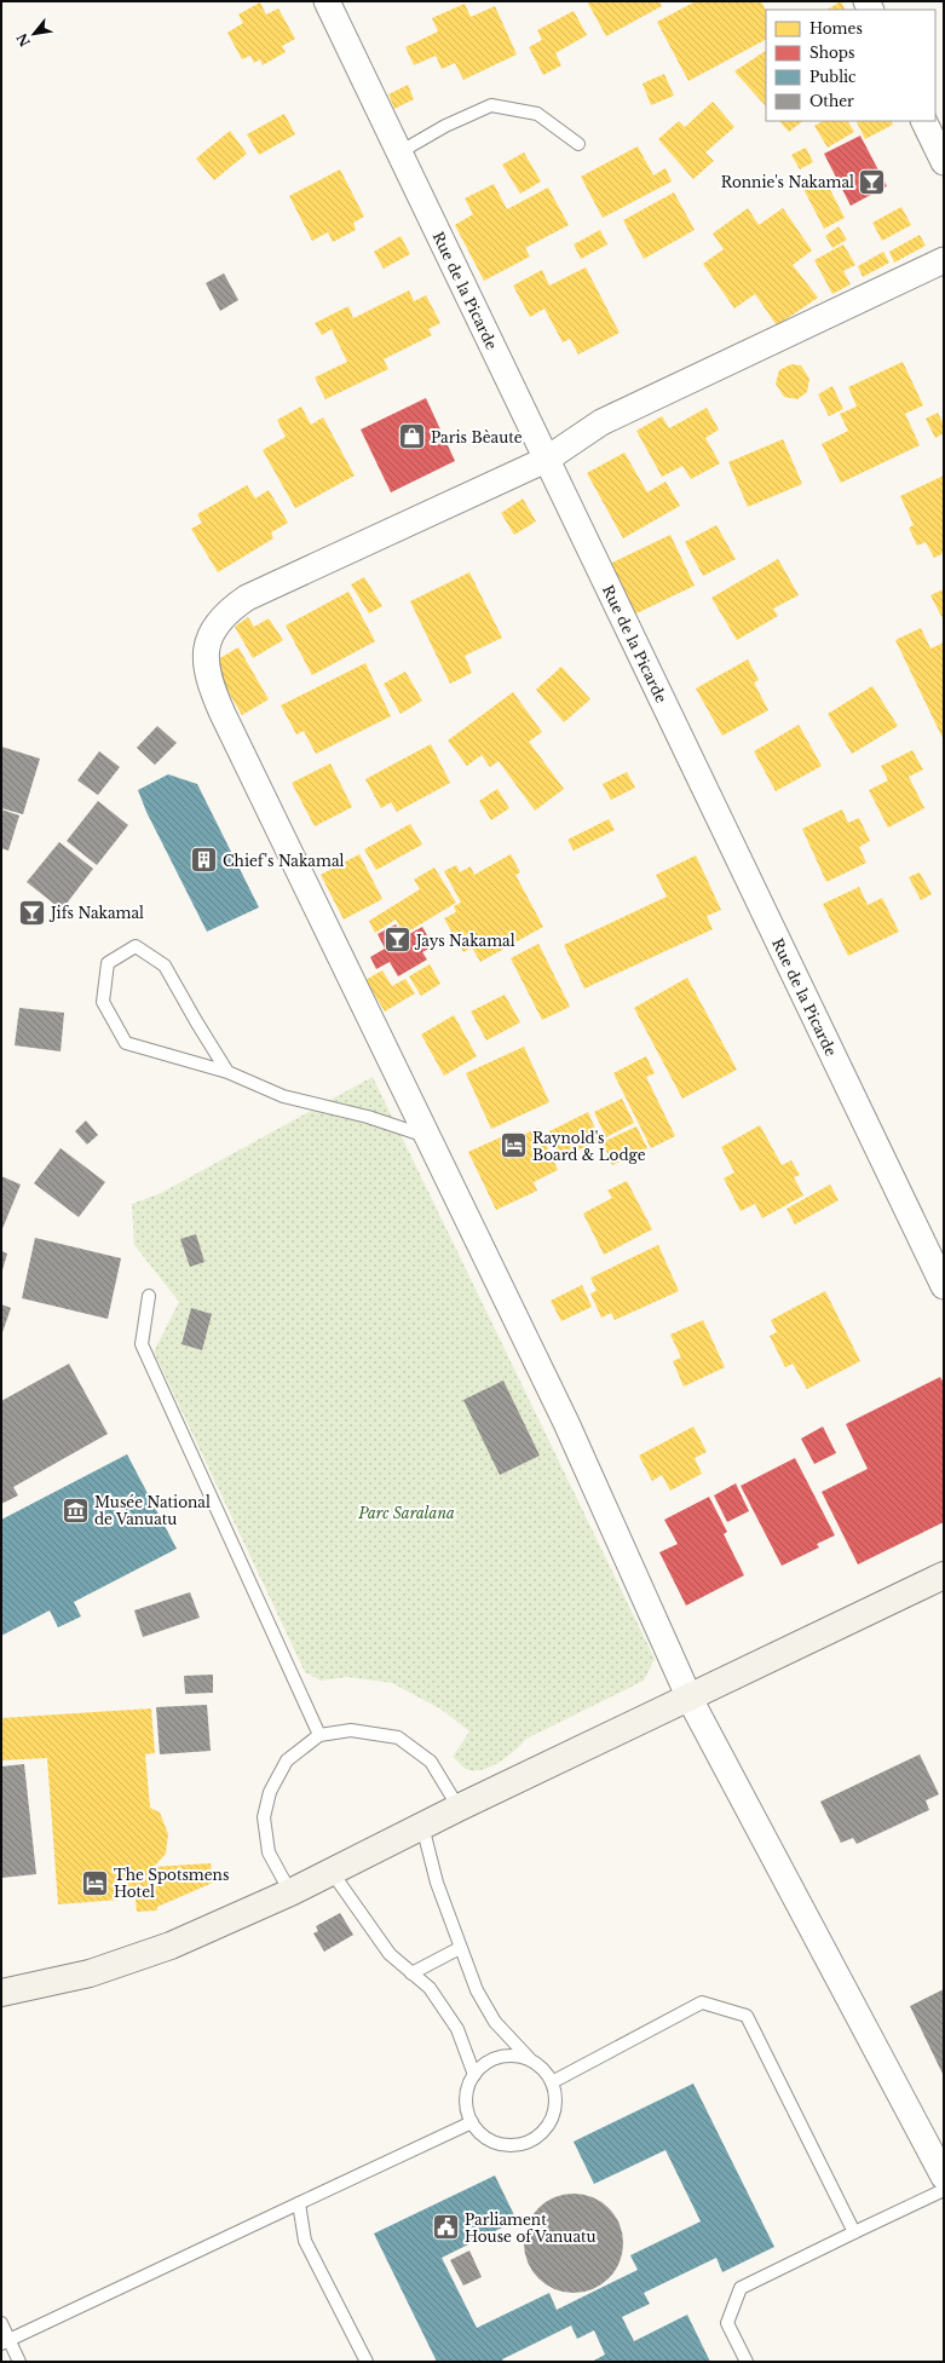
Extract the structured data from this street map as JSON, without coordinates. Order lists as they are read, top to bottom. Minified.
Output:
{"streets":{"street":["Rue de la Picarde"]},"parks":["Parc Saralana"],"places":{"bar":["Ronnie's Nakamal","Jifs Nakamal","Jays Nakamal"],"shop":["Paris Bèaute"],"building":["Chief's Nakamal"],"hotel":["Raynold's Board & Lodge","The Spotsmens Hotel"],"museum":["Musée National de Vanuatu"],"public building":["Parliament House of Vanuatu"]},"legend":["Homes","Shops","Public","Other"],"north":"bottom left"}
